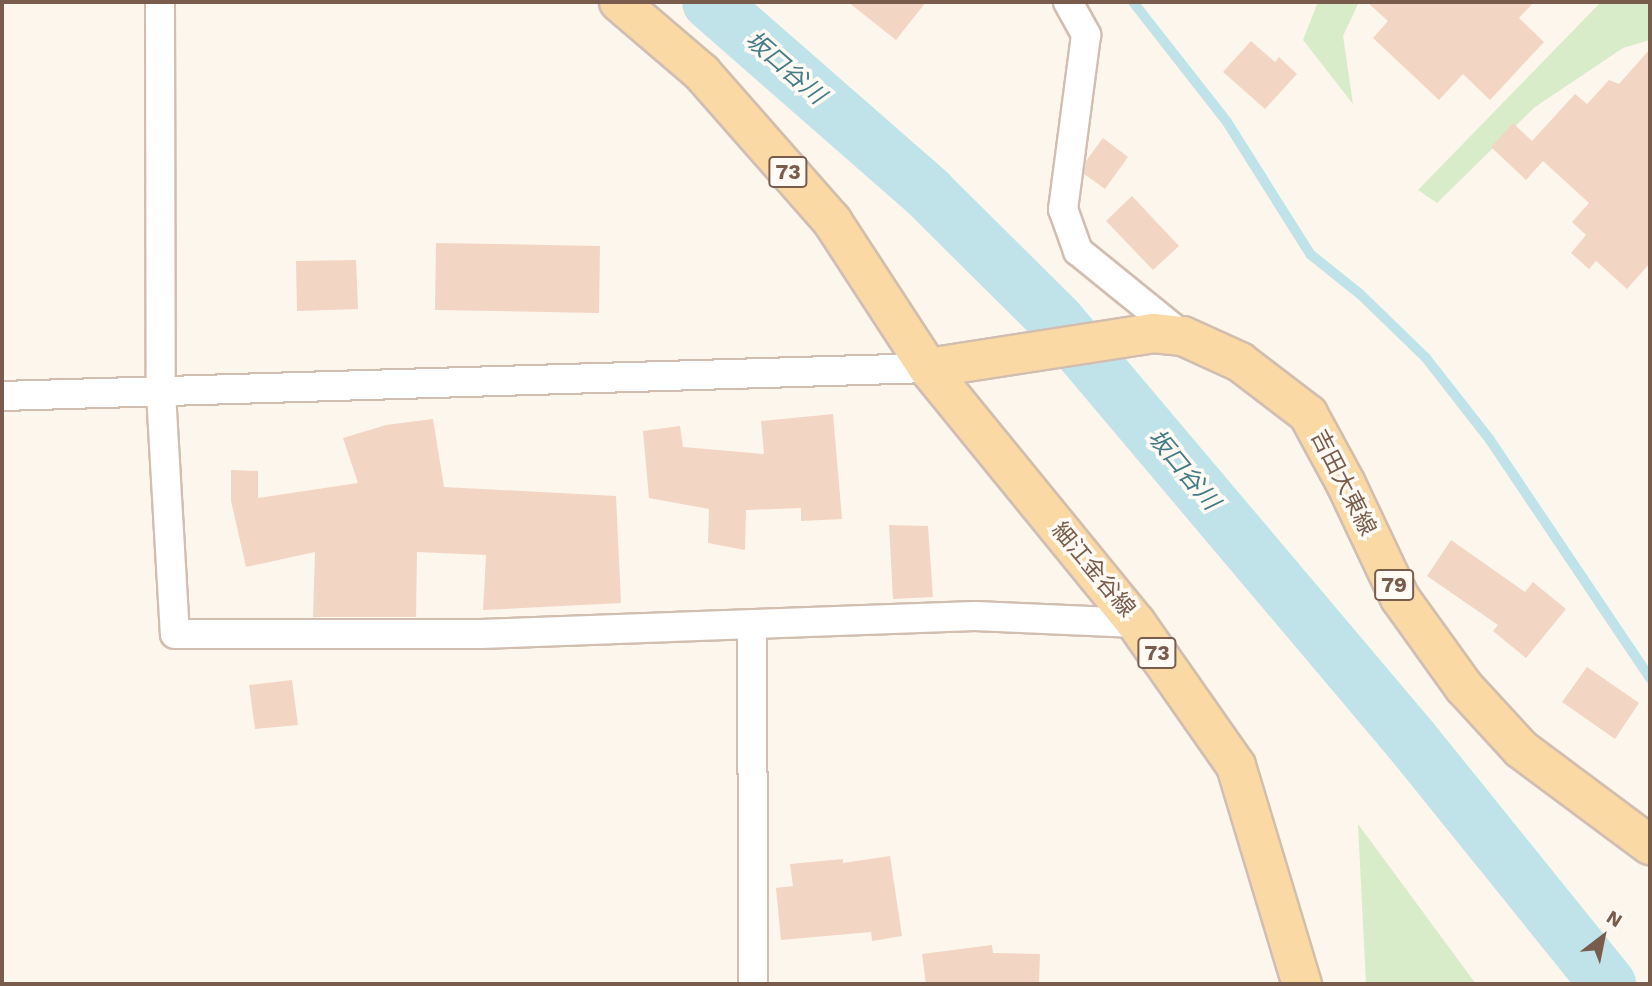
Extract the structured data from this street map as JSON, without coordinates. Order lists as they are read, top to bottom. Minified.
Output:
{"streets":{"main road":["73","吉田大東線","細江金谷線","79"]},"crossings":[["73","細江金谷線"]],"water":["坂口谷川"],"north":"top right"}
